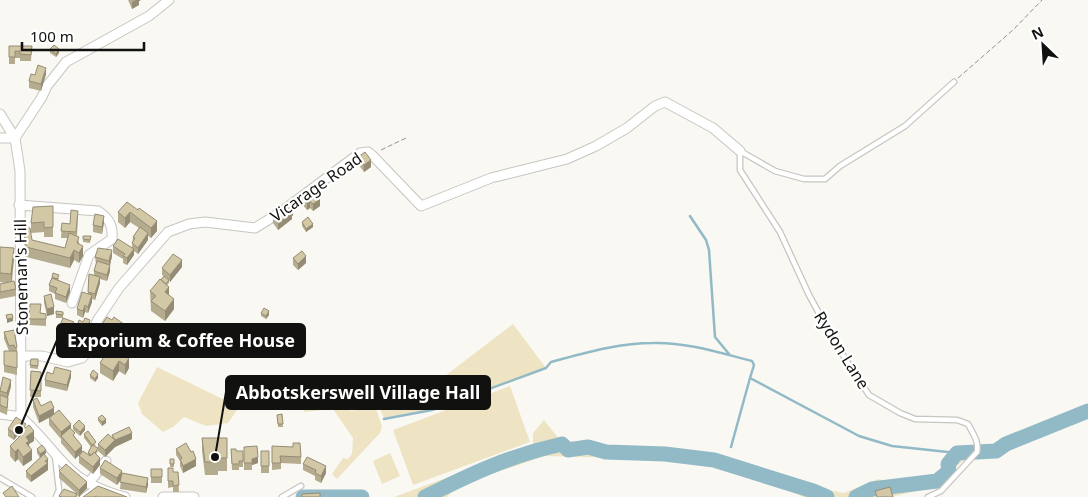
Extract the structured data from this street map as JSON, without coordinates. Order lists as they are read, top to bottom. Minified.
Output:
{"streets":{"street":["Vicarage Road","Stoneman's Hill"],"lane":["Rydon Lane"]},"crossings":[["Vicarage Road","Stoneman's Hill"],["Vicarage Road","Rydon Lane"]],"places":["Exporium & Coffee House","Abbotskerswell Village Hall"],"scale_bar":"100 m","north":"top left"}
